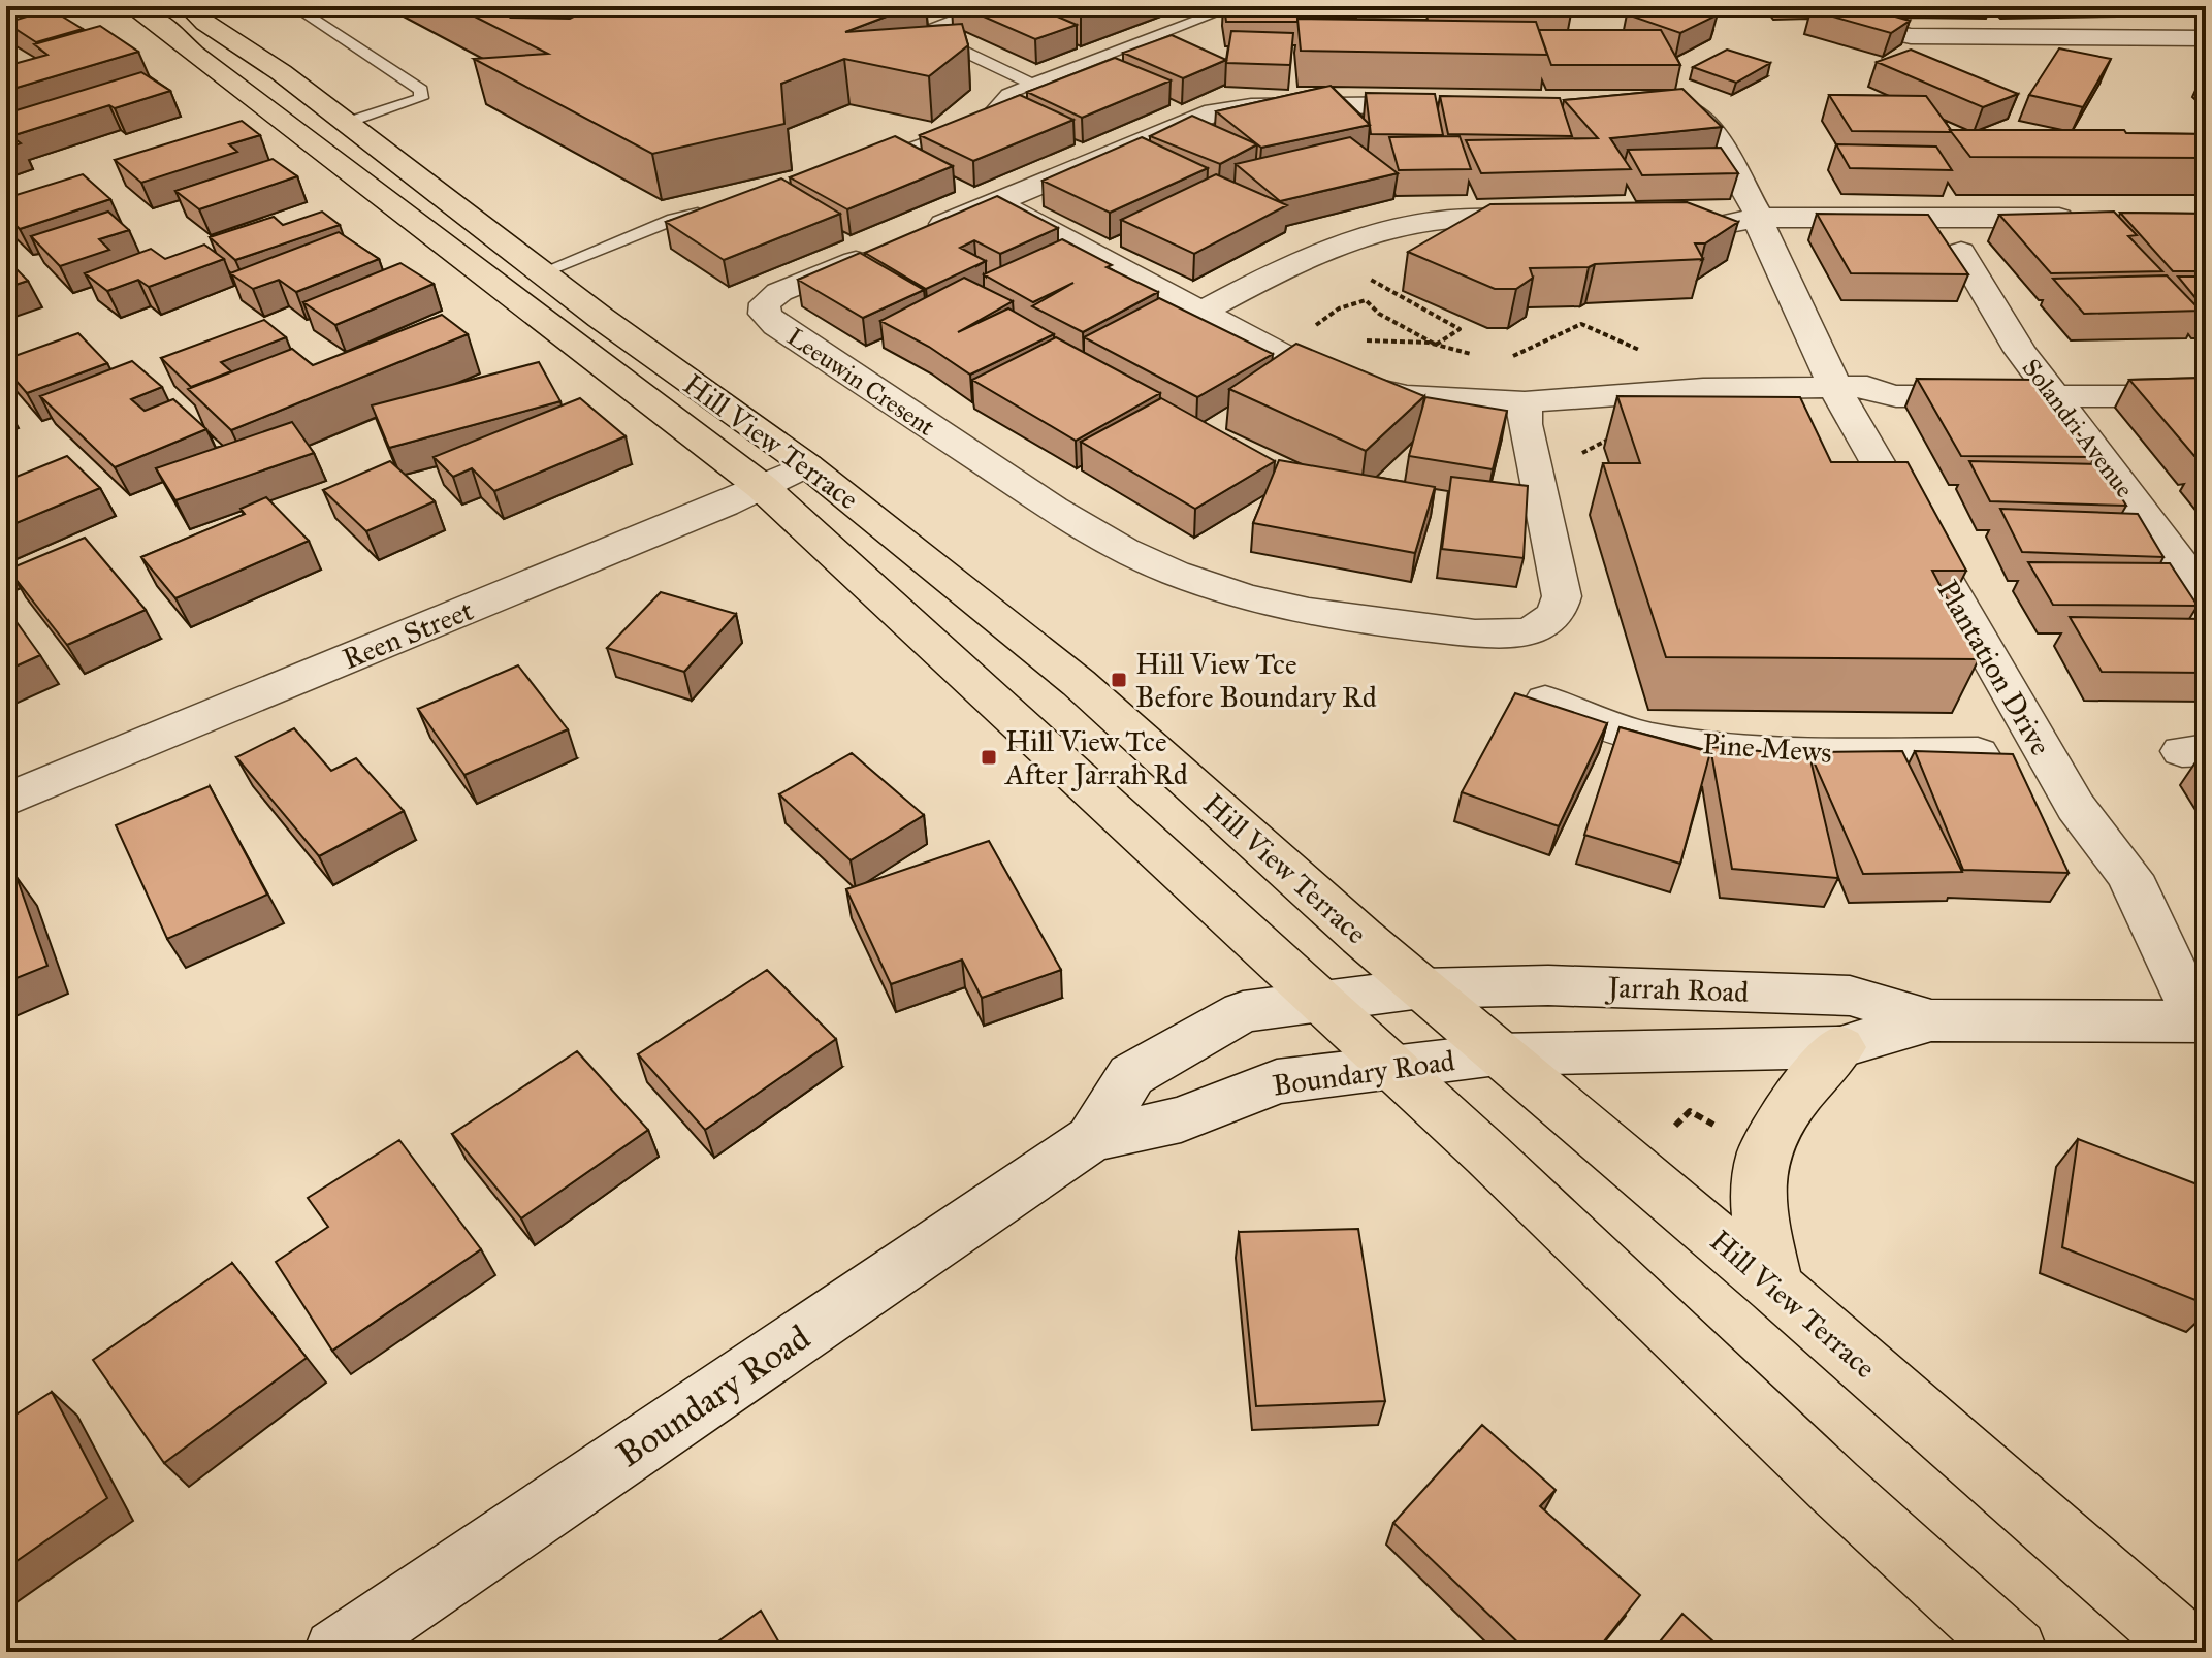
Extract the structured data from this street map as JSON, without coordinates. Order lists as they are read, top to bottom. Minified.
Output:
{"streets":{"main road":["Hill View Terrace"],"street":["Leeuwin Cresent","Solandri Avenue","Reen Street","Plantation Drive","Pine Mews","Jarrah Road","Boundary Road"]},"crossings":[["Hill View Terrace","Reen Street"],["Hill View Terrace","Jarrah Road"],["Hill View Terrace","Boundary Road"],["Plantation Drive","Pine Mews"],["Plantation Drive","Jarrah Road"],["Jarrah Road","Boundary Road"]],"places":{"transit":["Hill View Tce Before Boundary Rd","Hill View Tce After Jarrah Rd"]}}
